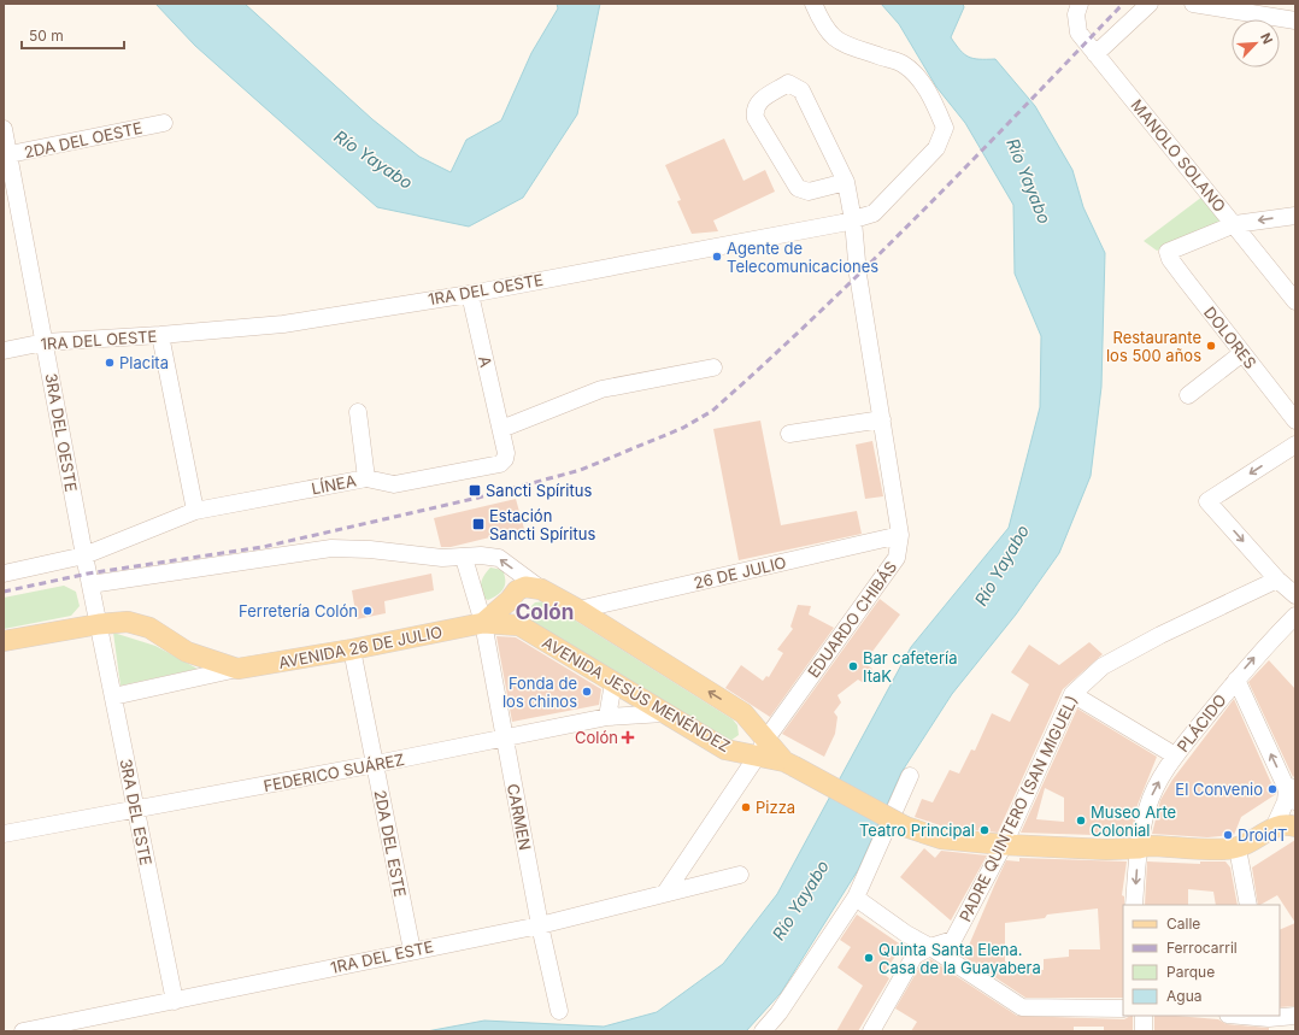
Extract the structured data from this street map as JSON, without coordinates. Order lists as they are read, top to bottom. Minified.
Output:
{"streets":{"main road":["AVENIDA 26 DE JULIO","AVENIDA JESÚS MENÉNDEZ"],"street":["2DA DEL OESTE","MANOLO SOLANO","1RA DEL OESTE","DOLORES","A","3RA DEL OESTE","LÍNEA","26 DE JULIO","EDUARDO CHIBÁS","PLÁCIDO","FEDERICO SUÁREZ","PADRE QUINTERO (SAN MIGUEL)","3RA DEL ESTE","CARMEN","2DA DEL ESTE","1RA DEL ESTE"]},"crossings":[["2DA DEL OESTE","3RA DEL OESTE"],["MANOLO SOLANO","DOLORES"],["1RA DEL OESTE","A"],["1RA DEL OESTE","3RA DEL OESTE"],["1RA DEL OESTE","EDUARDO CHIBÁS"],["A","LÍNEA"],["3RA DEL OESTE","LÍNEA"],["3RA DEL OESTE","AVENIDA 26 DE JULIO"],["3RA DEL OESTE","3RA DEL ESTE"],["26 DE JULIO","EDUARDO CHIBÁS"],["EDUARDO CHIBÁS","AVENIDA JESÚS MENÉNDEZ"],["EDUARDO CHIBÁS","1RA DEL ESTE"],["AVENIDA 26 DE JULIO","AVENIDA JESÚS MENÉNDEZ"],["AVENIDA 26 DE JULIO","3RA DEL ESTE"],["AVENIDA 26 DE JULIO","CARMEN"],["AVENIDA 26 DE JULIO","2DA DEL ESTE"],["AVENIDA JESÚS MENÉNDEZ","FEDERICO SUÁREZ"],["FEDERICO SUÁREZ","3RA DEL ESTE"],["FEDERICO SUÁREZ","CARMEN"],["FEDERICO SUÁREZ","2DA DEL ESTE"],["3RA DEL ESTE","1RA DEL ESTE"],["CARMEN","1RA DEL ESTE"],["2DA DEL ESTE","1RA DEL ESTE"]],"districts":["Colón"],"water":["Río Yayabo"],"places":{"other":["Agente de Telecomunicaciones","Restaurante los 500 años","Placita","Ferretería Colón","Bar cafetería ItaK","Fonda de los chinos","El Convenio","Pizza","Museo Arte Colonial","Teatro Principal","DroidT","Quinta Santa Elena. Casa de la Guayabera"],"transit":["Sancti Spíritus","Estación Sancti Spíritus"],"health":["Colón"]},"legend":["Calle","Ferrocarril","Parque","Agua"],"scale_bar":"50 m","north":"top right"}
